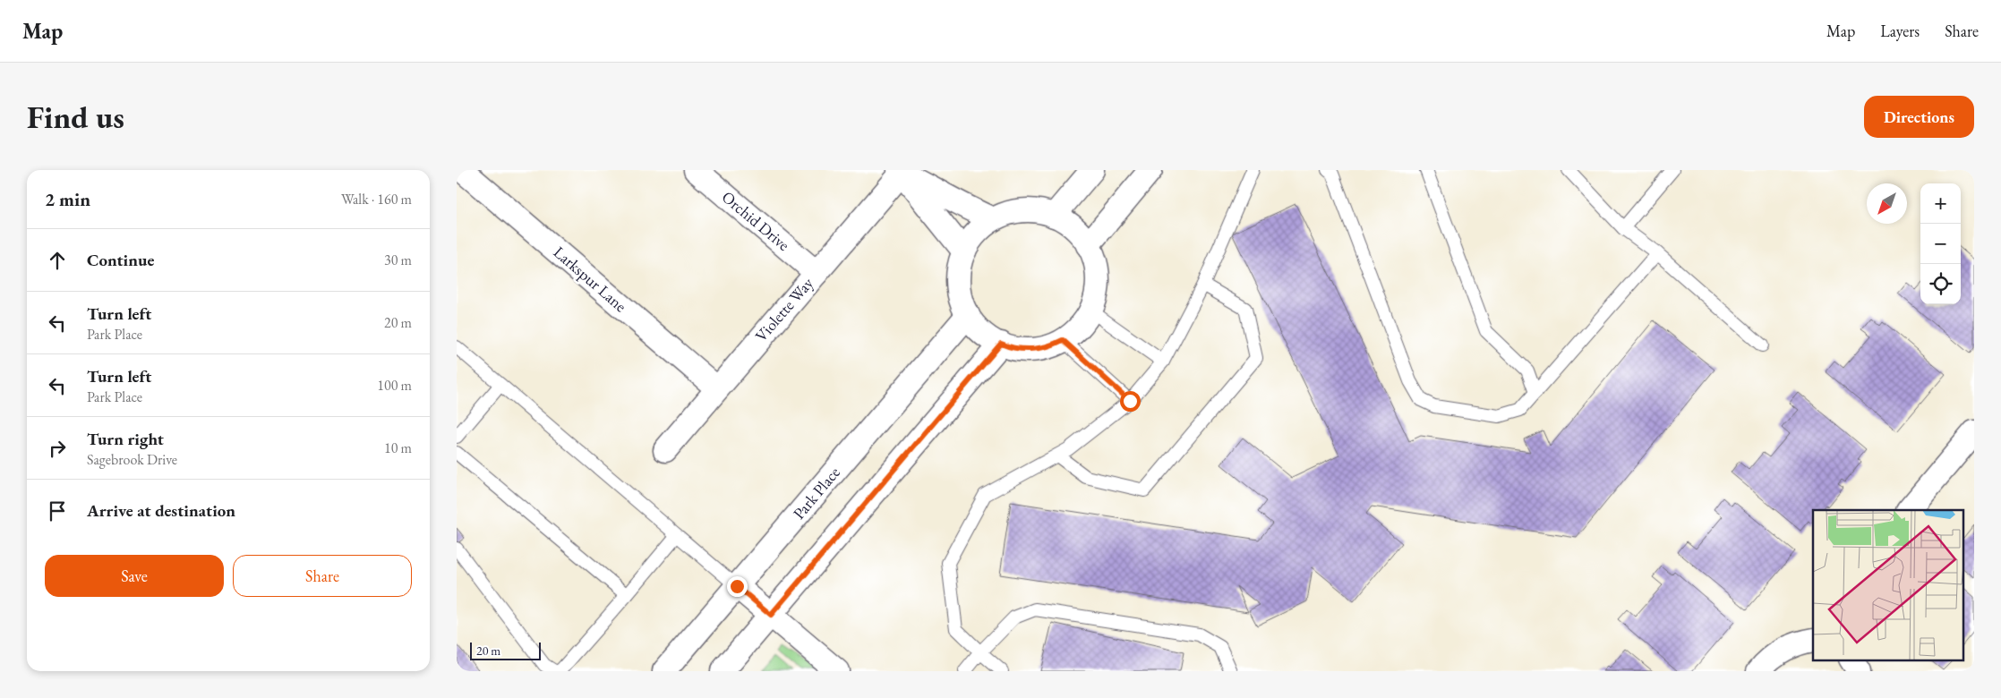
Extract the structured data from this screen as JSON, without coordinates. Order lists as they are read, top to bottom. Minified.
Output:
{"streets":{"street":["Orchid Drive","Larkspur Lane","Violette Way","Park Place"]},"crossings":[["Orchid Drive","Violette Way"],["Larkspur Lane","Violette Way"]],"scale_bar":"20 m","north":"bottom left","page":{"header":"Map","nav":["Map","Layers","Share"],"buttons":["Directions",["Save","Share"]],"title":"Find us","heading":["2 min","Walk · 160 m"],"map_buttons":["+","−"],"list":[["Continue","30 m"],["Turn left","Park Place","20 m"],["Turn left","Park Place","100 m"],["Turn right","Sagebrook Drive","10 m"],"Arrive at destination"],"scale":"20 m"}}
